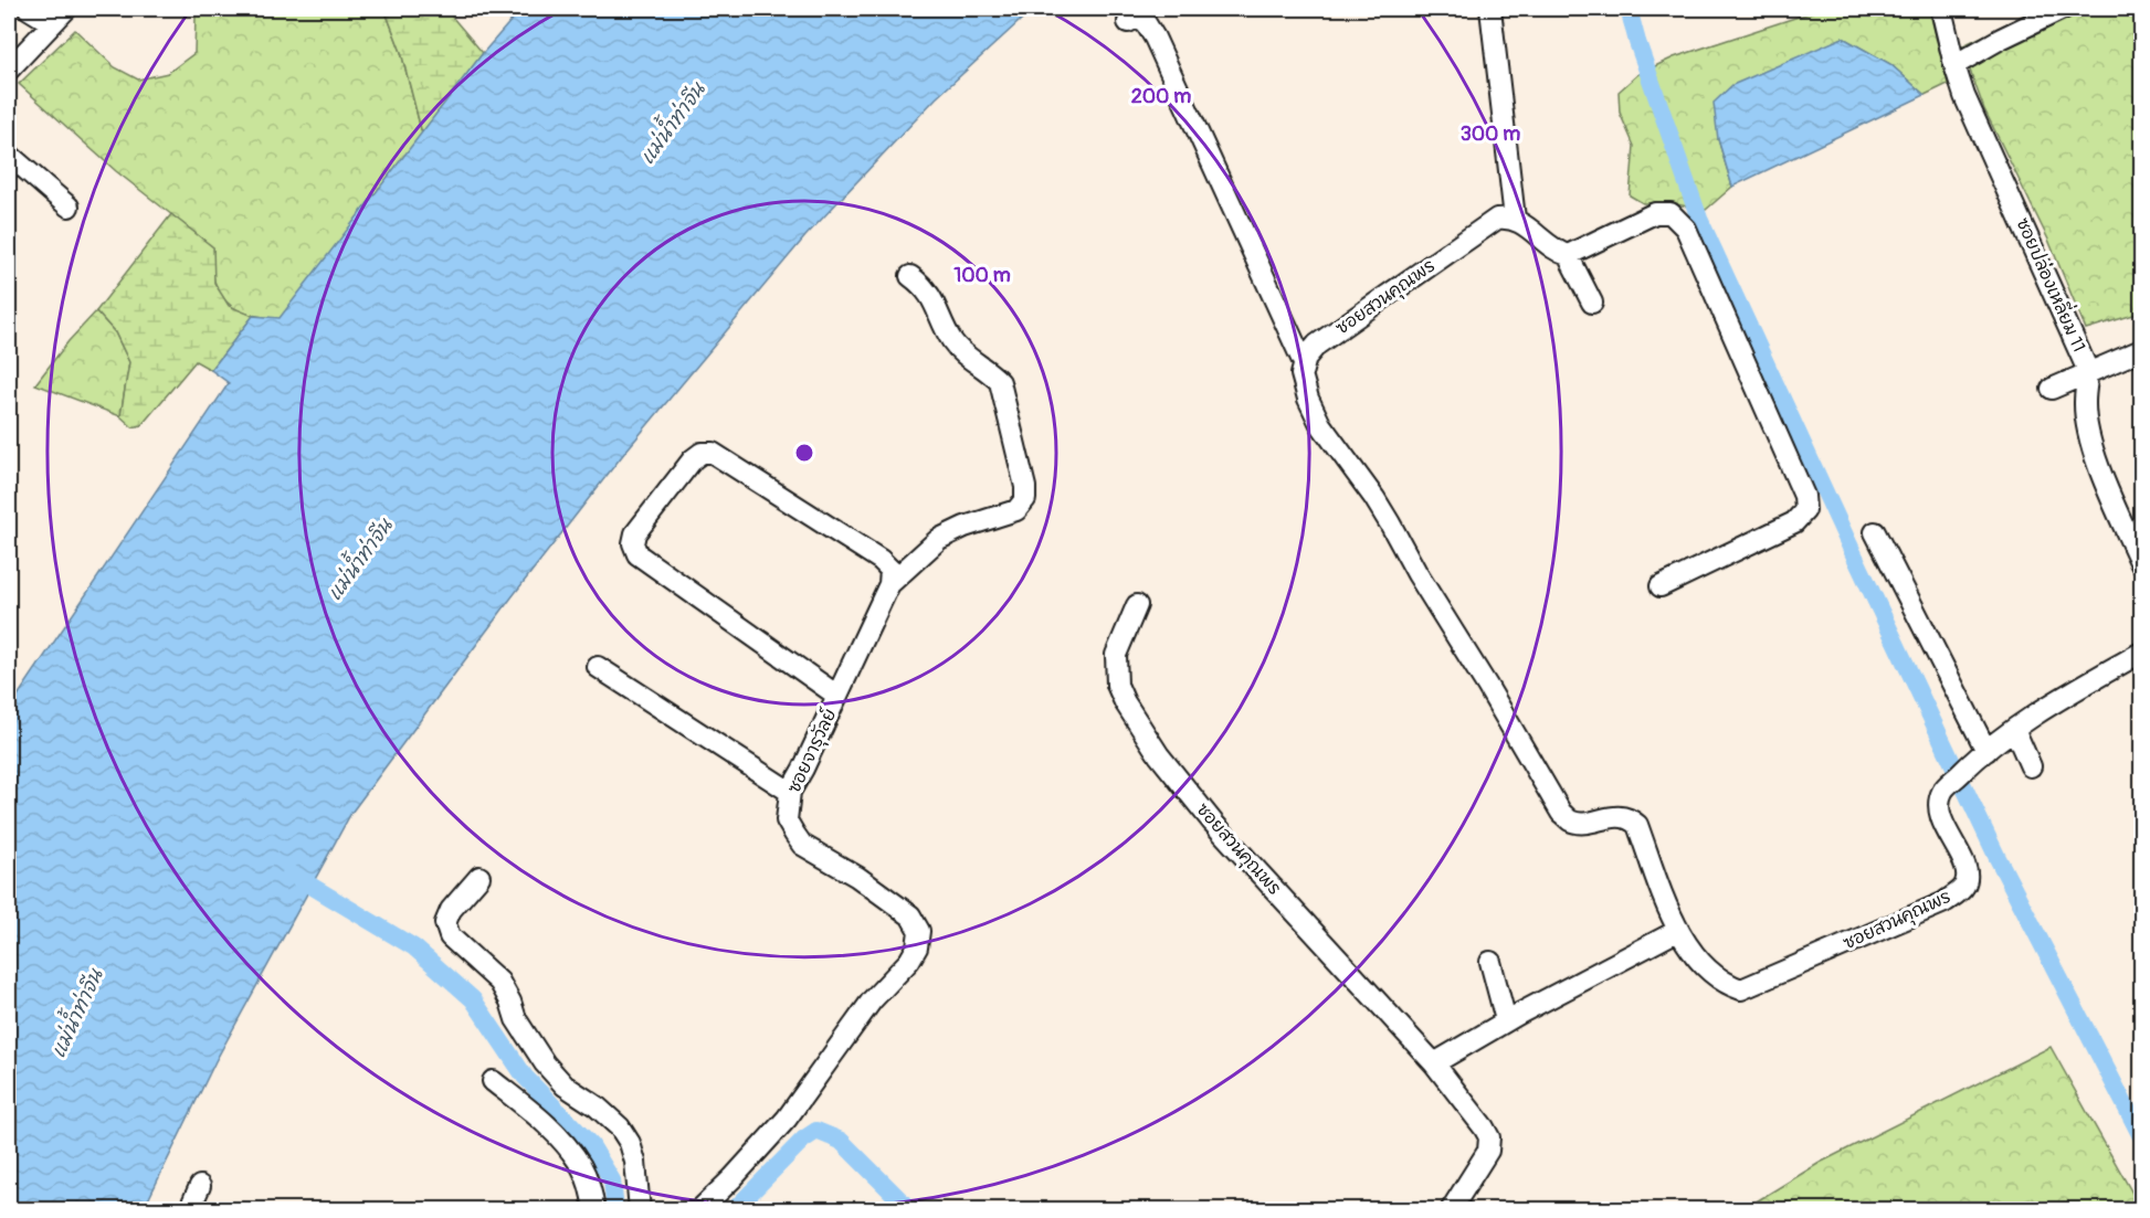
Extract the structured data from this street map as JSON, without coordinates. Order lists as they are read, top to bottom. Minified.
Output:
{"streets":{"street":["ซอยปล่องเหลี่ยม 11","ซอยสวนคุณพร","ซอยจารุวัลย์"]},"water":["แม่น้ำท่าจีน"],"rings":["200 m","300 m","100 m"]}
